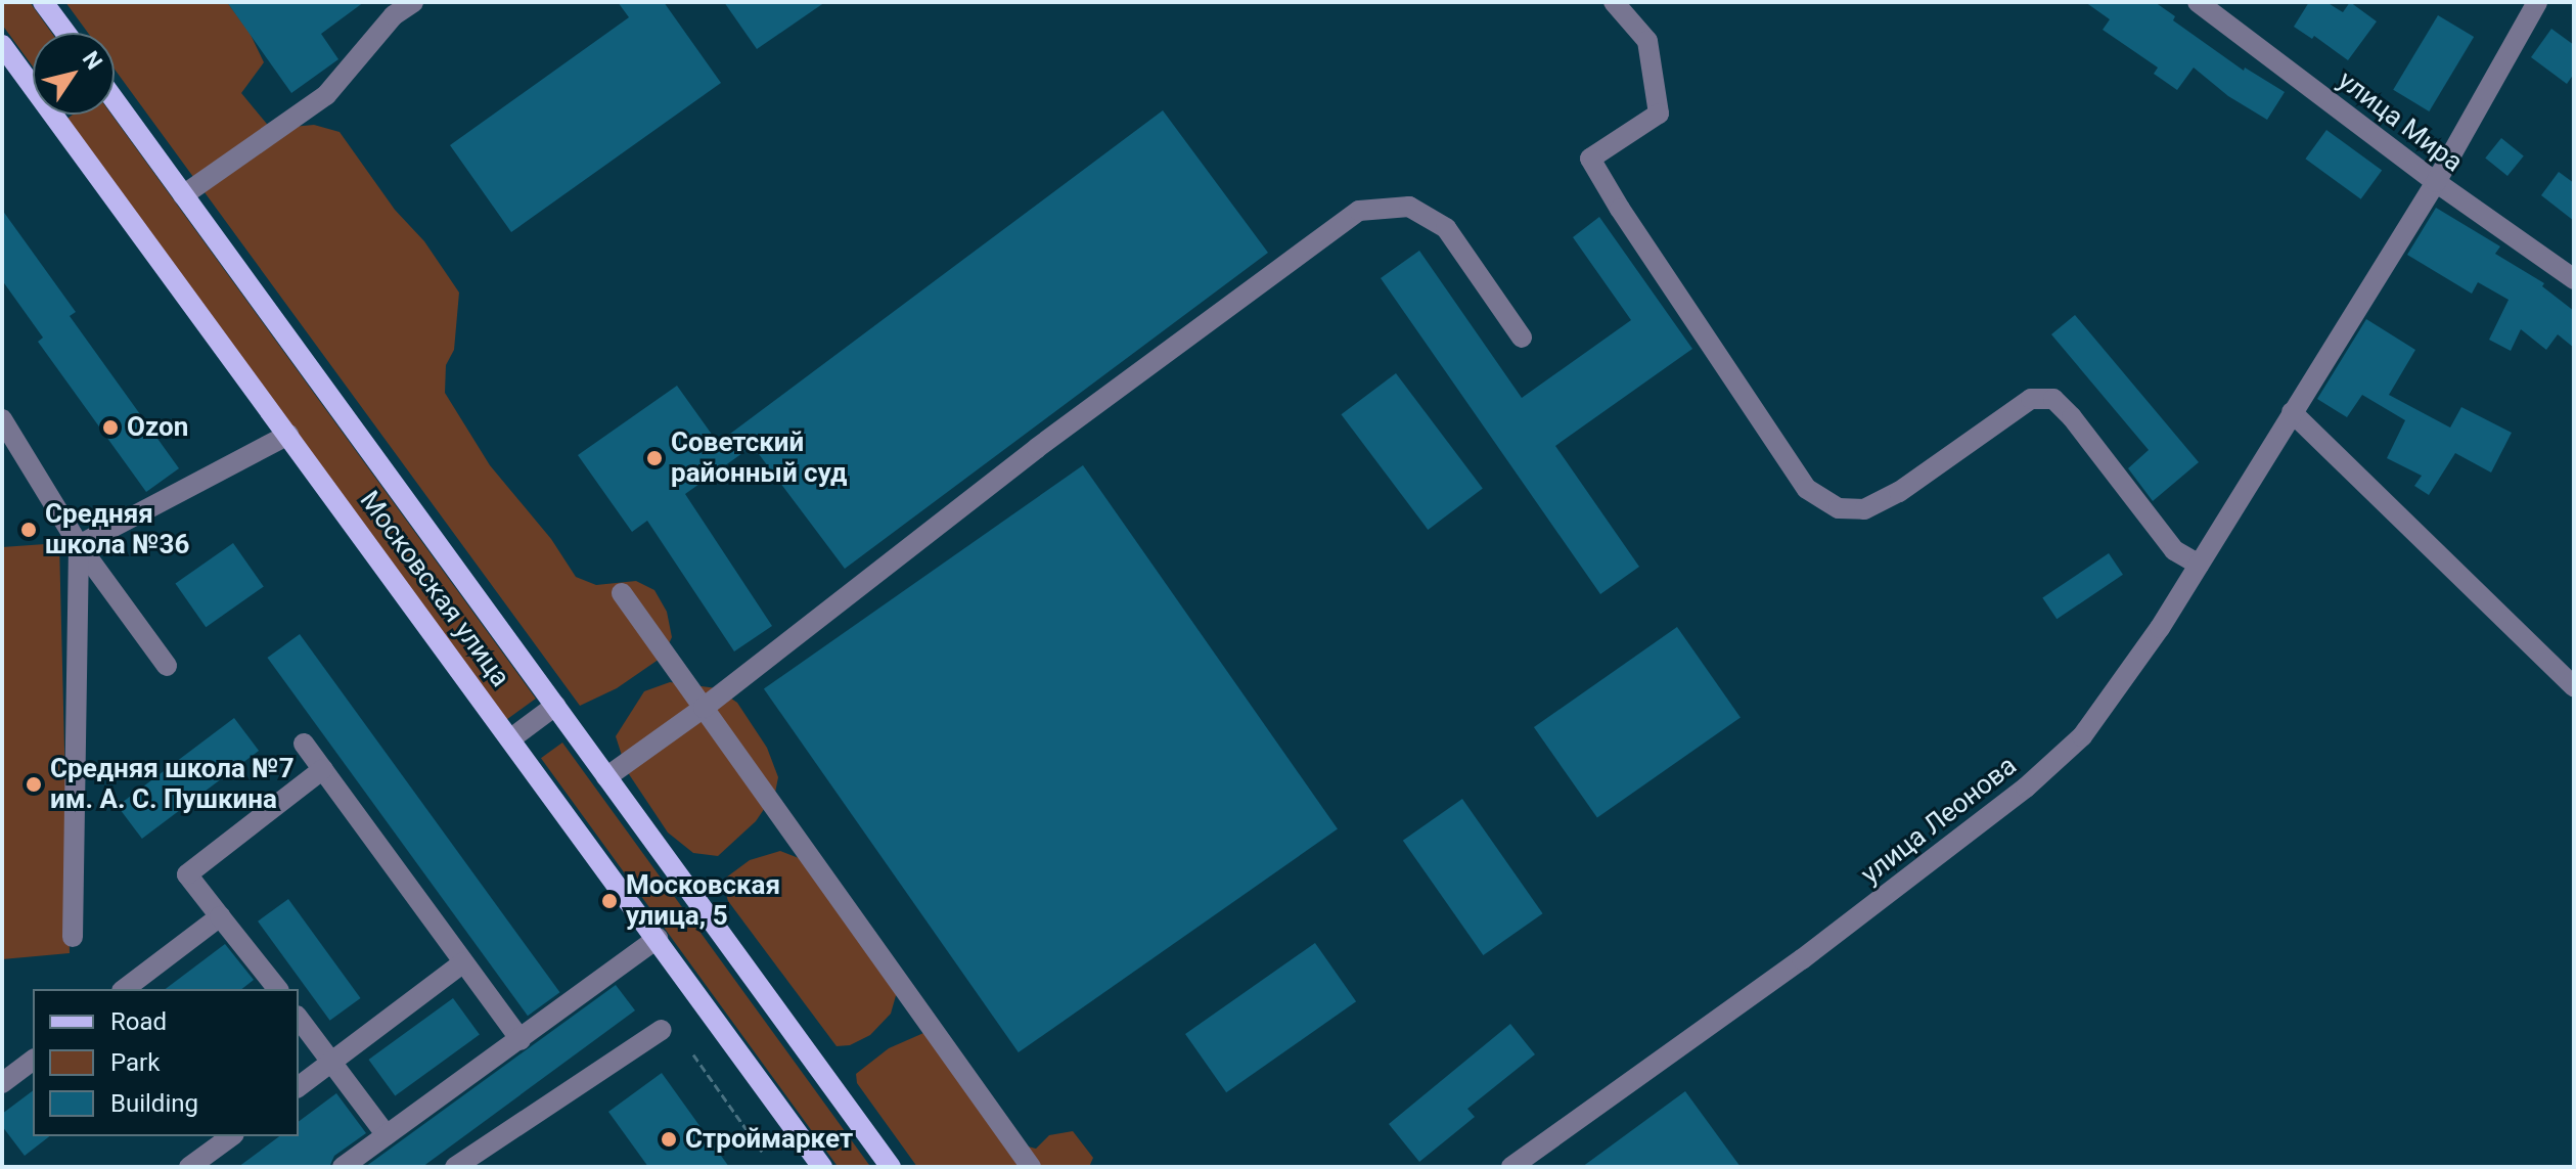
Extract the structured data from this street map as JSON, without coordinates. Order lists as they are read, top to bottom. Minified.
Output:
{"streets":{"main road":["Московская улица"],"street":["улица Мира","улица Леонова"]},"crossings":[["улица Мира","улица Леонова"]],"places":["Ozon","Советский районный суд","Средняя школа №36","Средняя школа №7 им. А. С. Пушкина","Московская улица, 5","Строймаркет"],"legend":["Road","Park","Building"],"north":"top right"}
